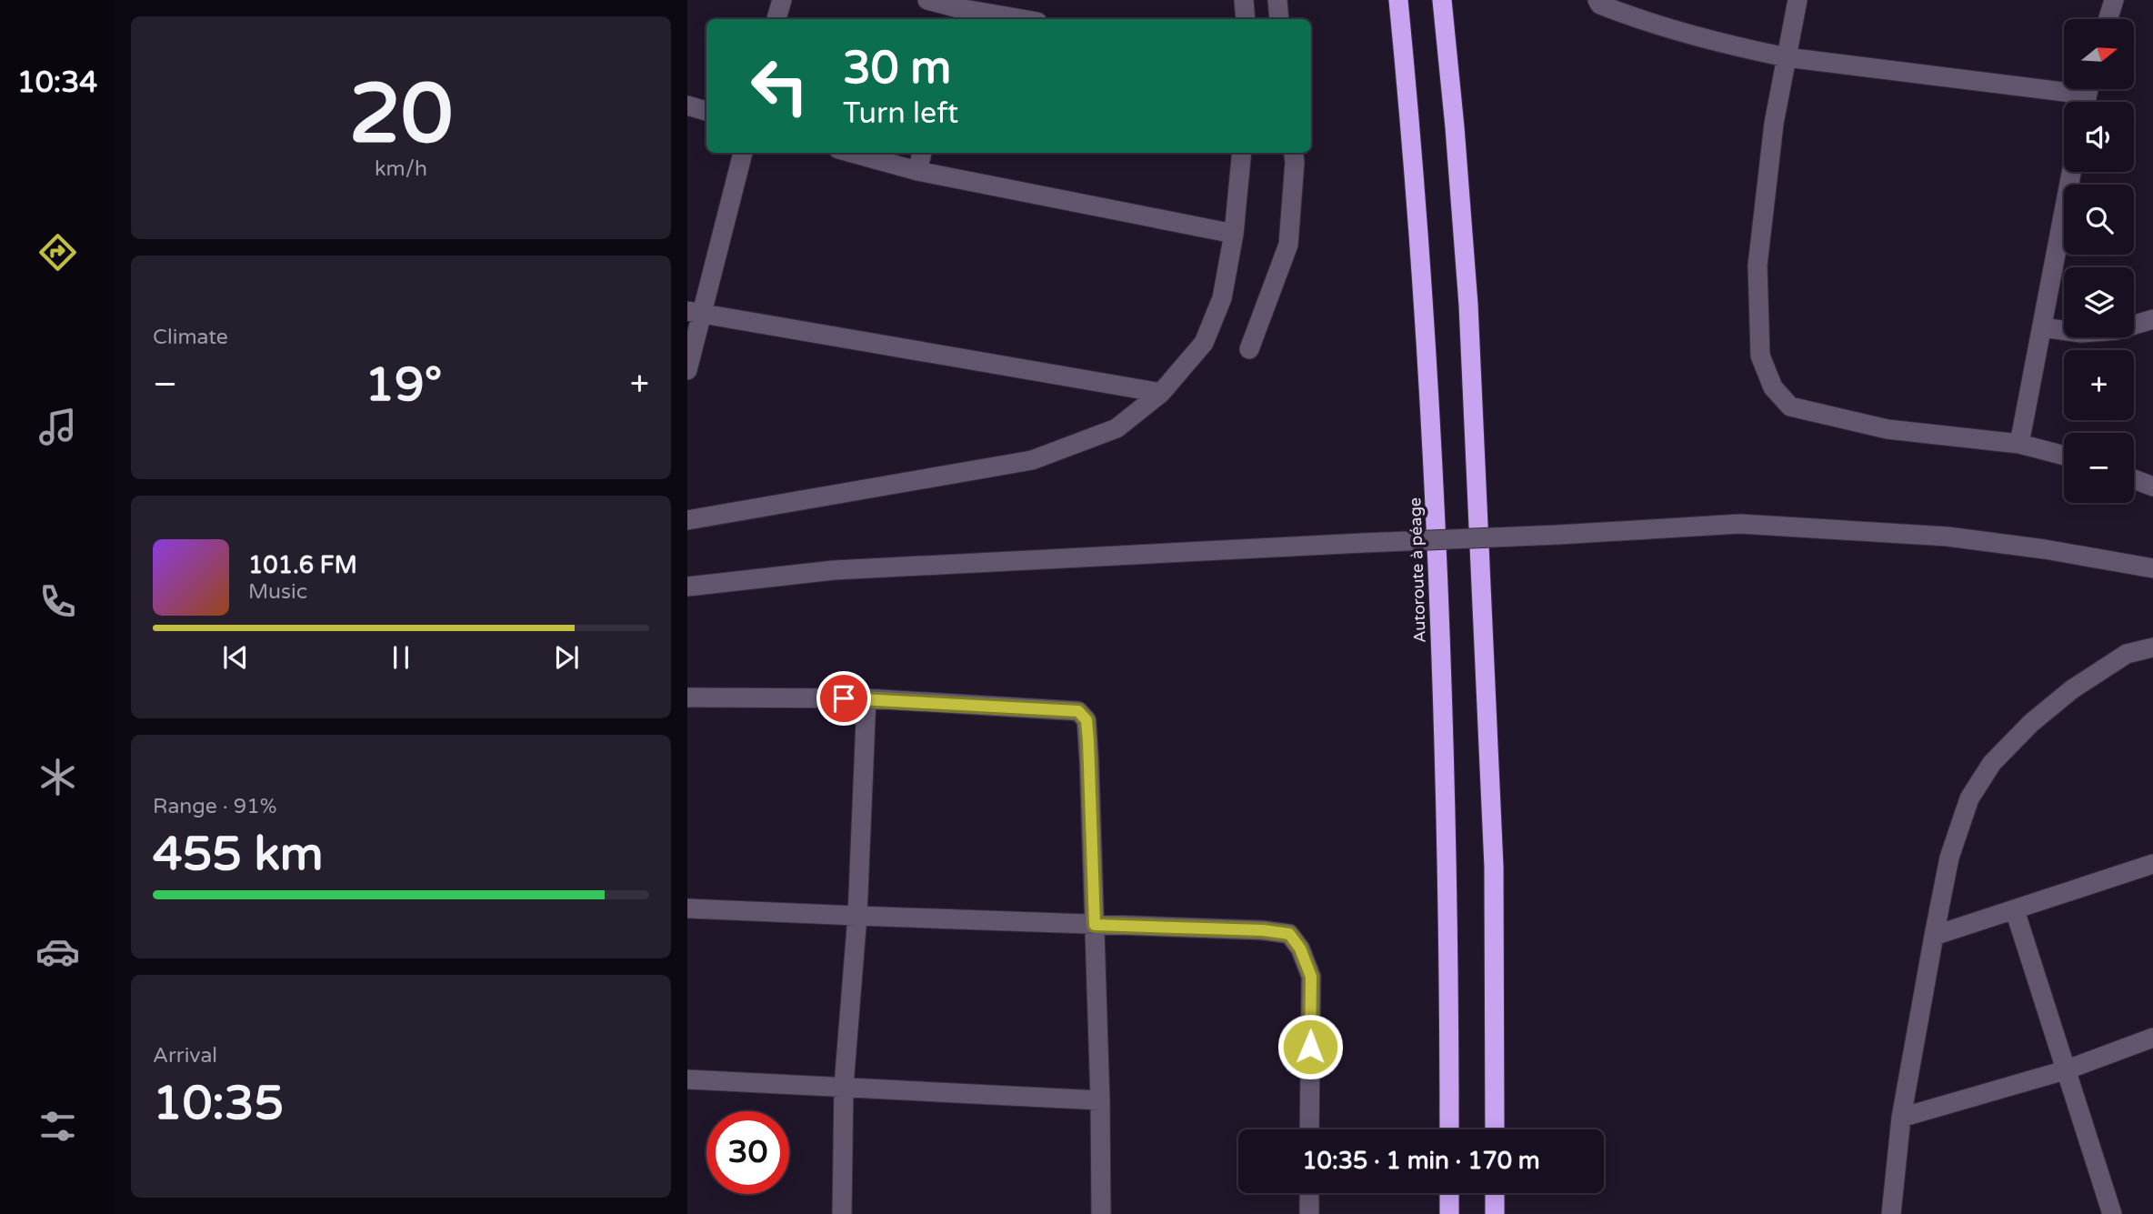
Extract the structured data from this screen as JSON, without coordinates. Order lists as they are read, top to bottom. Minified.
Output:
{"streets":{"highway":["Autoroute à péage"]},"north":"right","page":{"tabs":"10:34","tile":[["20","km/h"],"Climate",["Range · 91%","455 km"],["Arrival","10:35"]],"map_buttons":["+","−"],"turn":["30 m","Turn left"],"heat":["−","19°","+"],"song":["101.6 FM","Music"],"limit":"30","trip":"10:35 · 1 min · 170 m"}}
